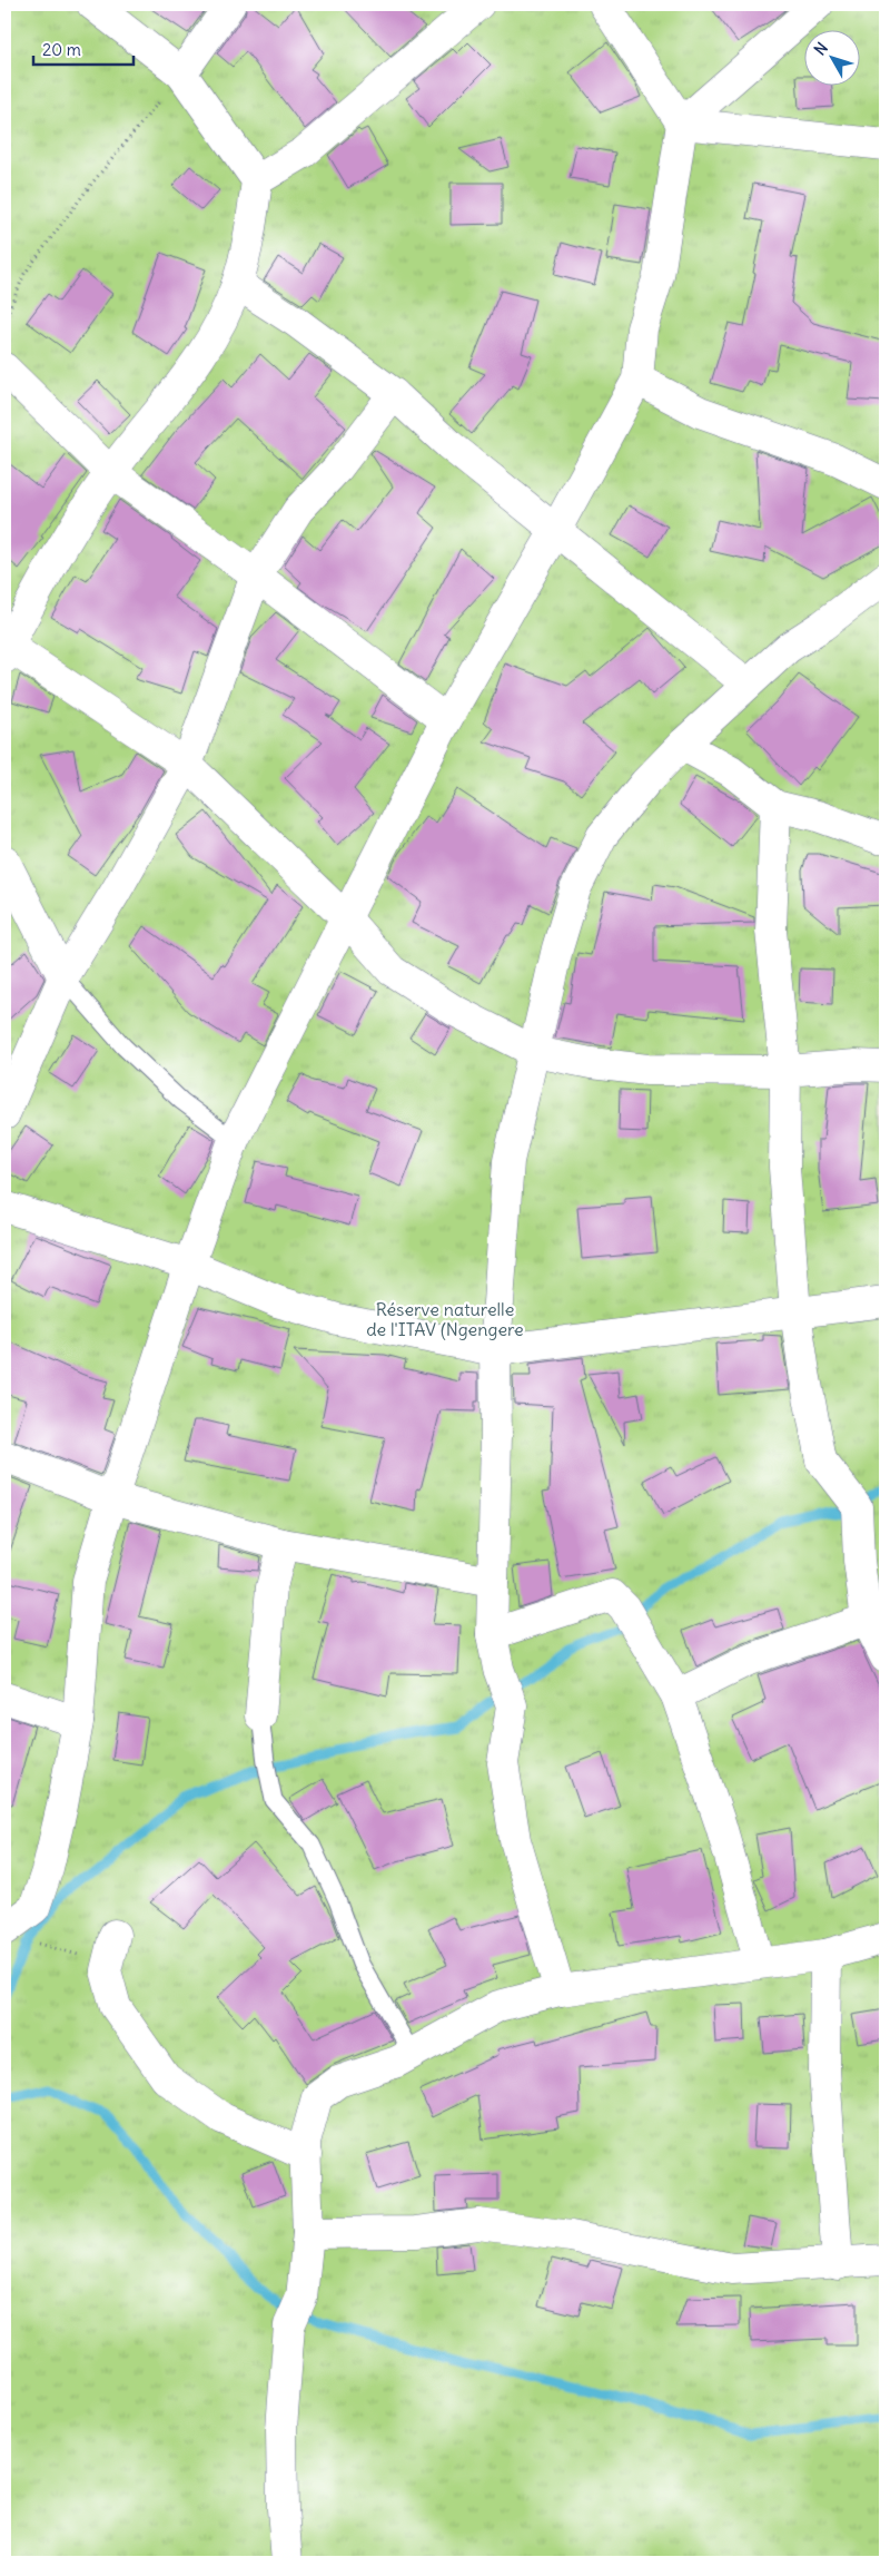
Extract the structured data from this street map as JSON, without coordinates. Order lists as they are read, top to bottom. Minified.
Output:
{"parks":["Réserve naturelle de l'ITAV (Ngengere"],"scale_bar":"20 m","north":"top left"}
